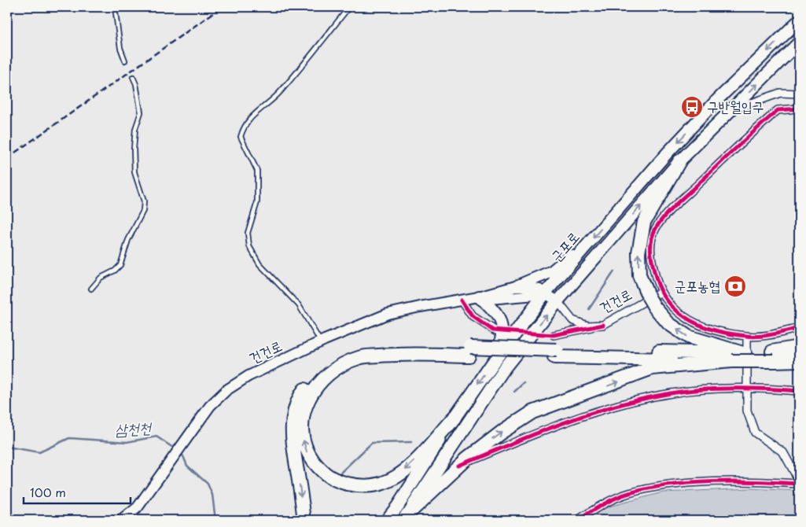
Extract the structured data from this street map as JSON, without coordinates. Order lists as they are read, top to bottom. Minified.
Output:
{"streets":{"highway":["군포로"],"main road":["건건로"]},"crossings":[["군포로","건건로"]],"water":["삼천천"],"places":{"bus stop":["구반월입구"],"bank":["군포농협"]},"scale_bar":"100 m"}
